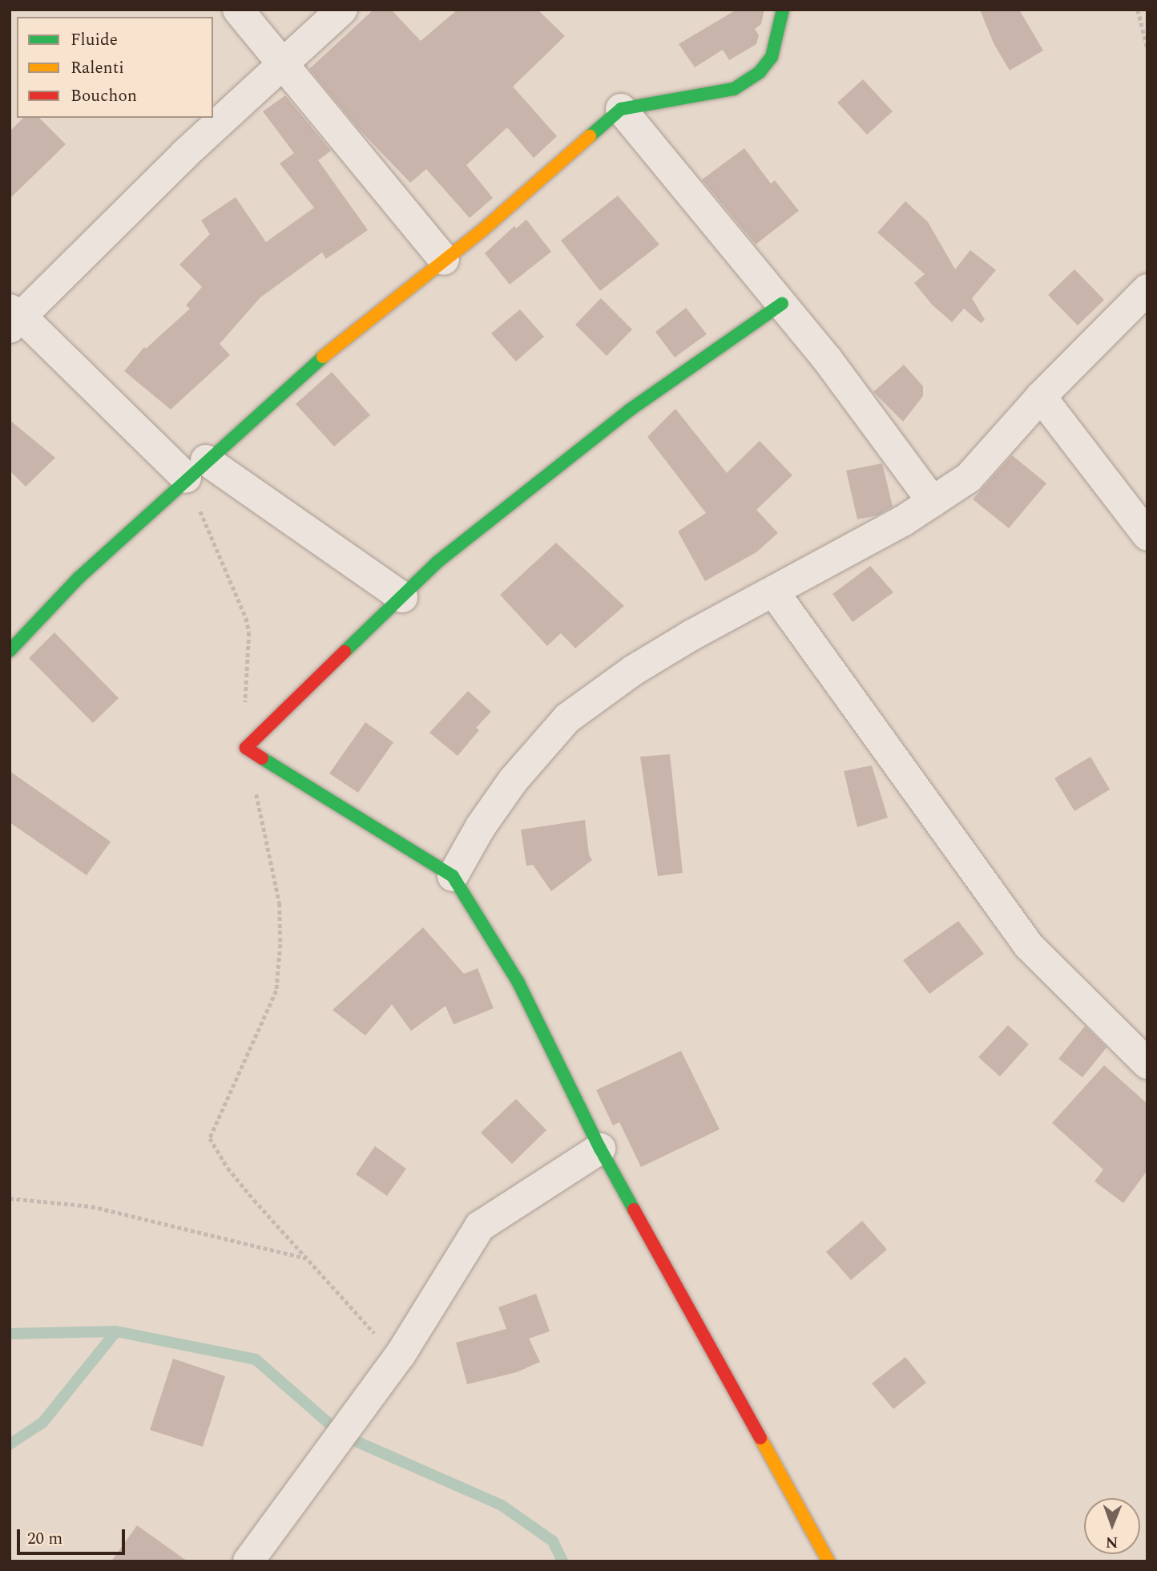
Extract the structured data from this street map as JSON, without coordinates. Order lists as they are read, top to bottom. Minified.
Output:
{"legend":["Fluide","Ralenti","Bouchon"],"scale_bar":"20 m","north":"bottom"}
